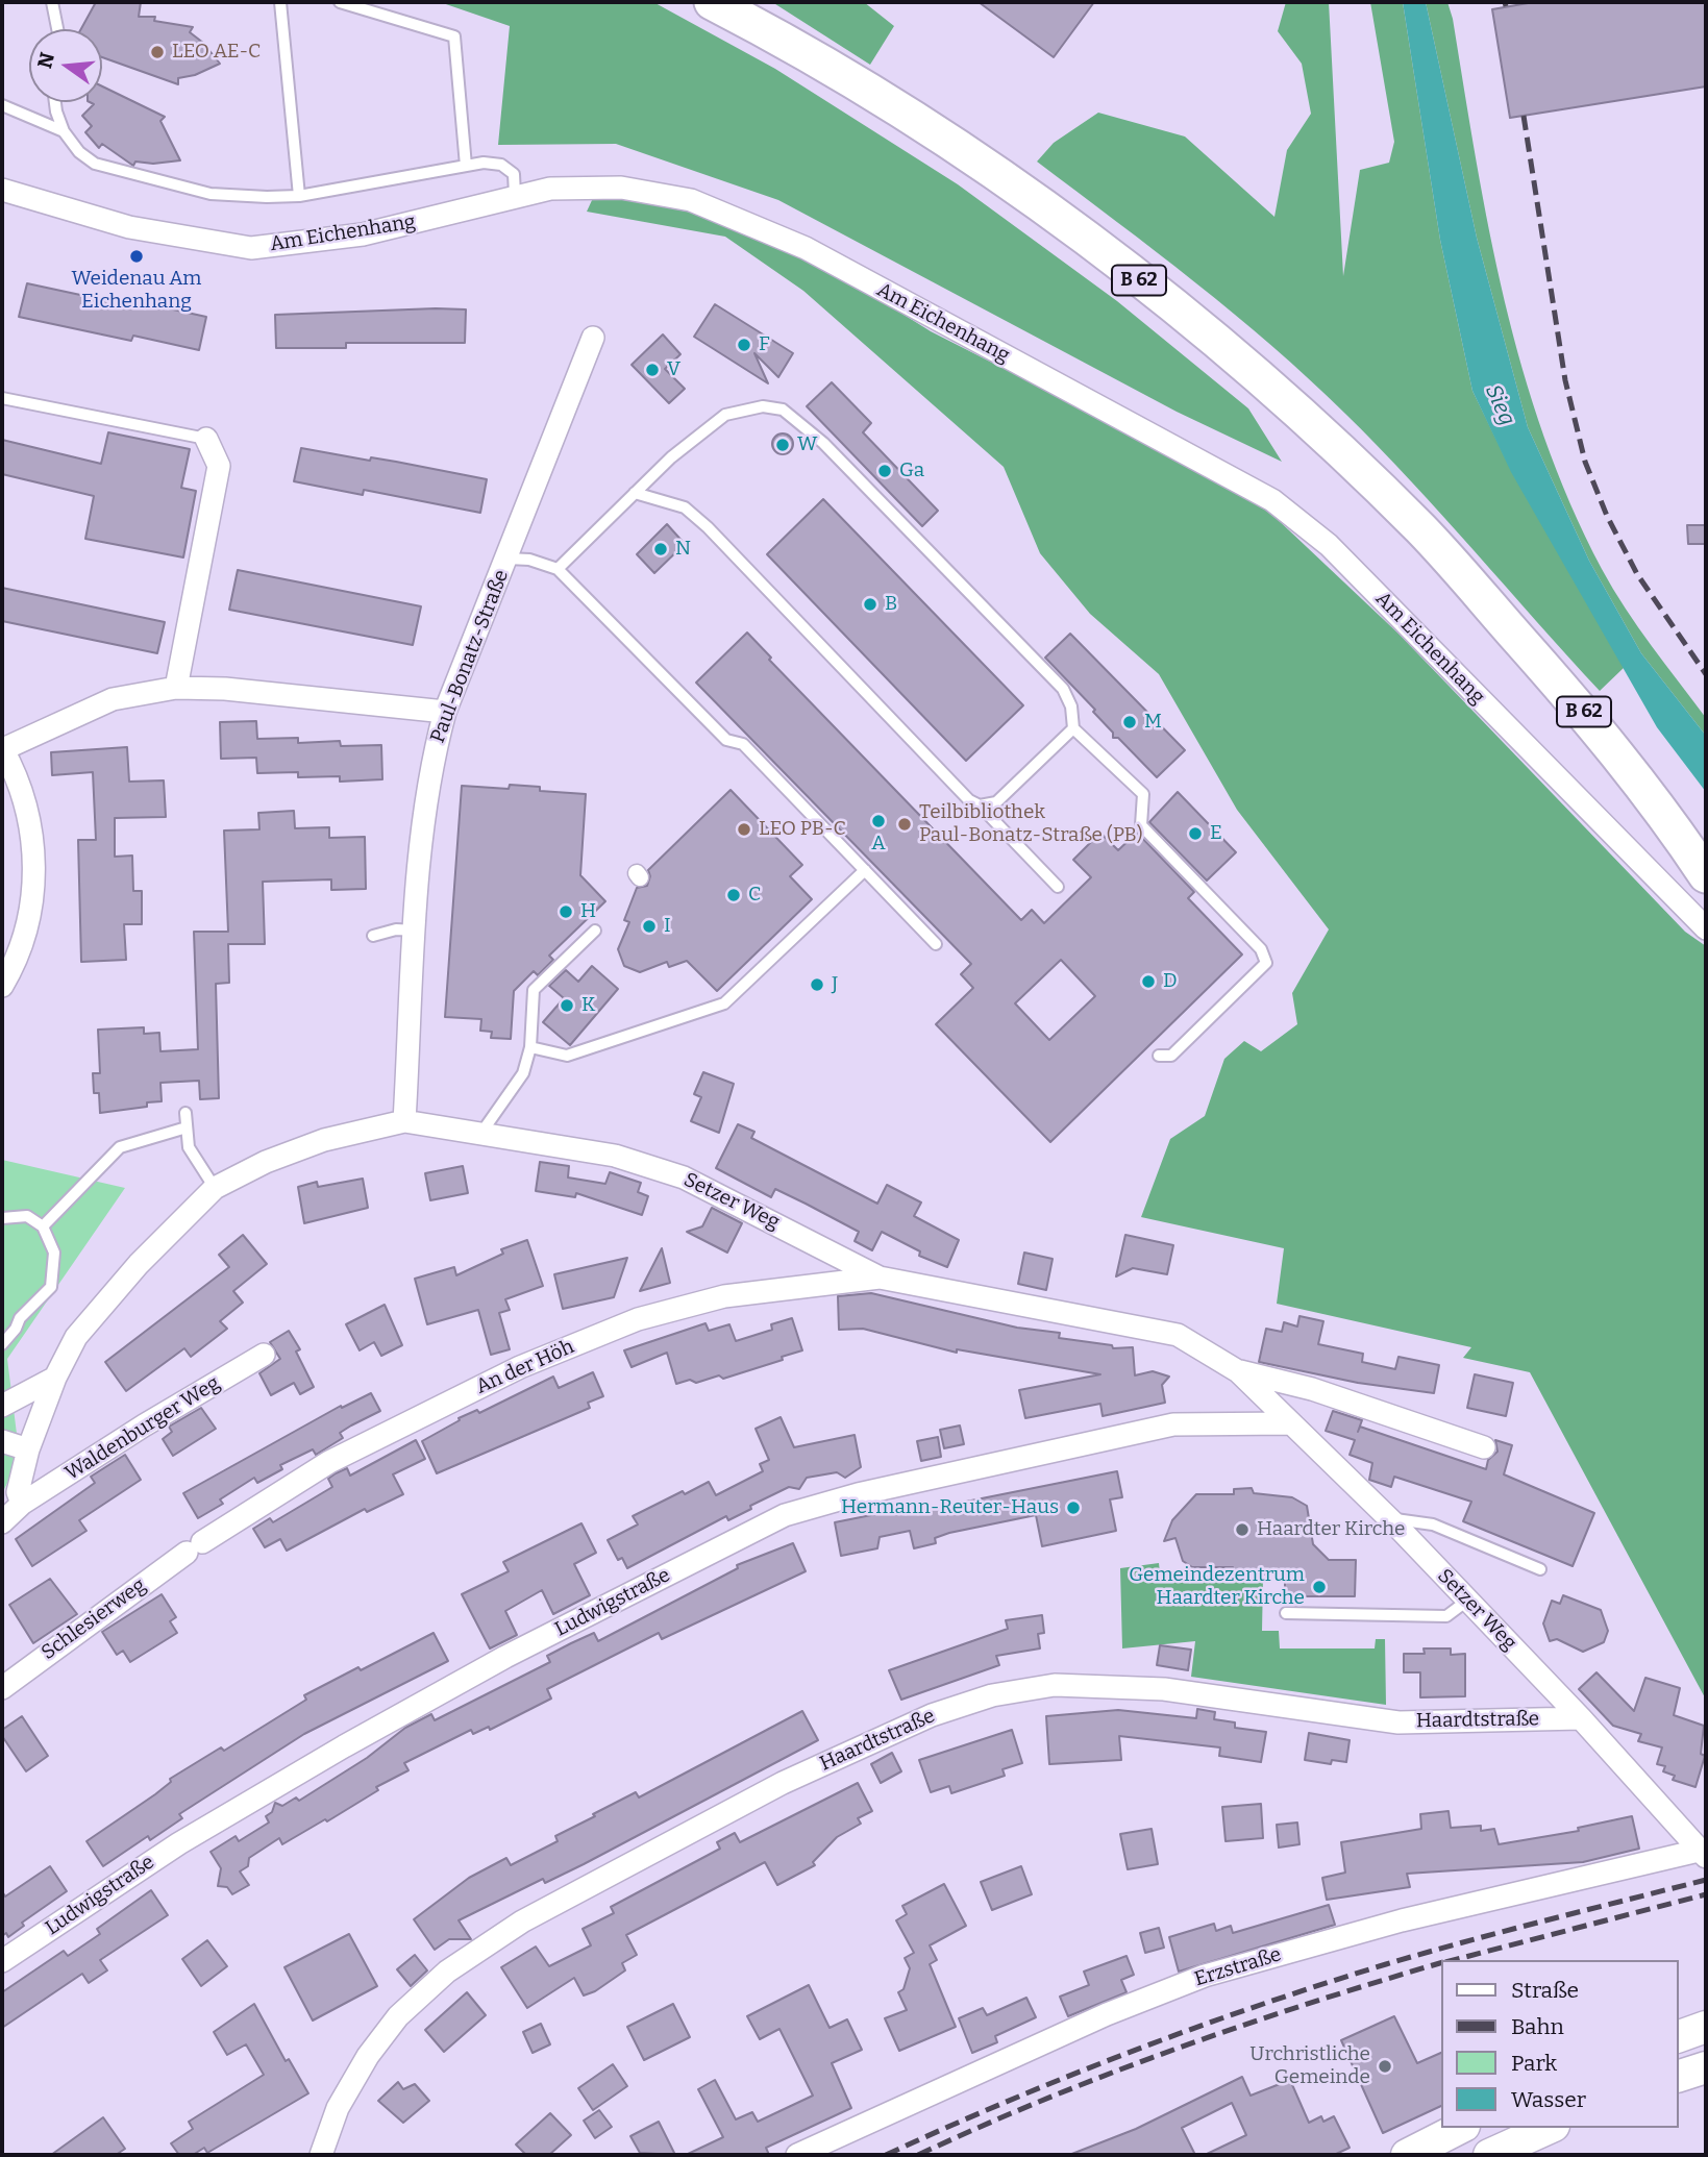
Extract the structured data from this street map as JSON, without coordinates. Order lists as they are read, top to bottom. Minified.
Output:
{"streets":{"main road":["B 62"],"street":["Am Eichenhang","Paul-Bonatz-Straße","Setzer Weg","An der Höh","Waldenburger Weg","Ludwigstraße","Schlesierweg","Haardtstraße","Erzstraße"]},"crossings":[["Paul-Bonatz-Straße","Setzer Weg"],["Setzer Weg","An der Höh"],["Setzer Weg","Ludwigstraße"],["Setzer Weg","Haardtstraße"],["Setzer Weg","Erzstraße"],["An der Höh","Schlesierweg"]],"water":["Sieg"],"places":["LEO AE-C","Weidenau Am Eichenhang","F","V","W","Ga","N","B","M","A","Teilbibliothek Paul-Bonatz-Straße (PB)","LEO PB-C","E","C","H","I","D","J","K","Hermann-Reuter-Haus","Haardter Kirche","Gemeindezentrum Haardter Kirche","Urchristliche Gemeinde"],"legend":["Straße","Bahn","Park","Wasser"],"north":"left"}
